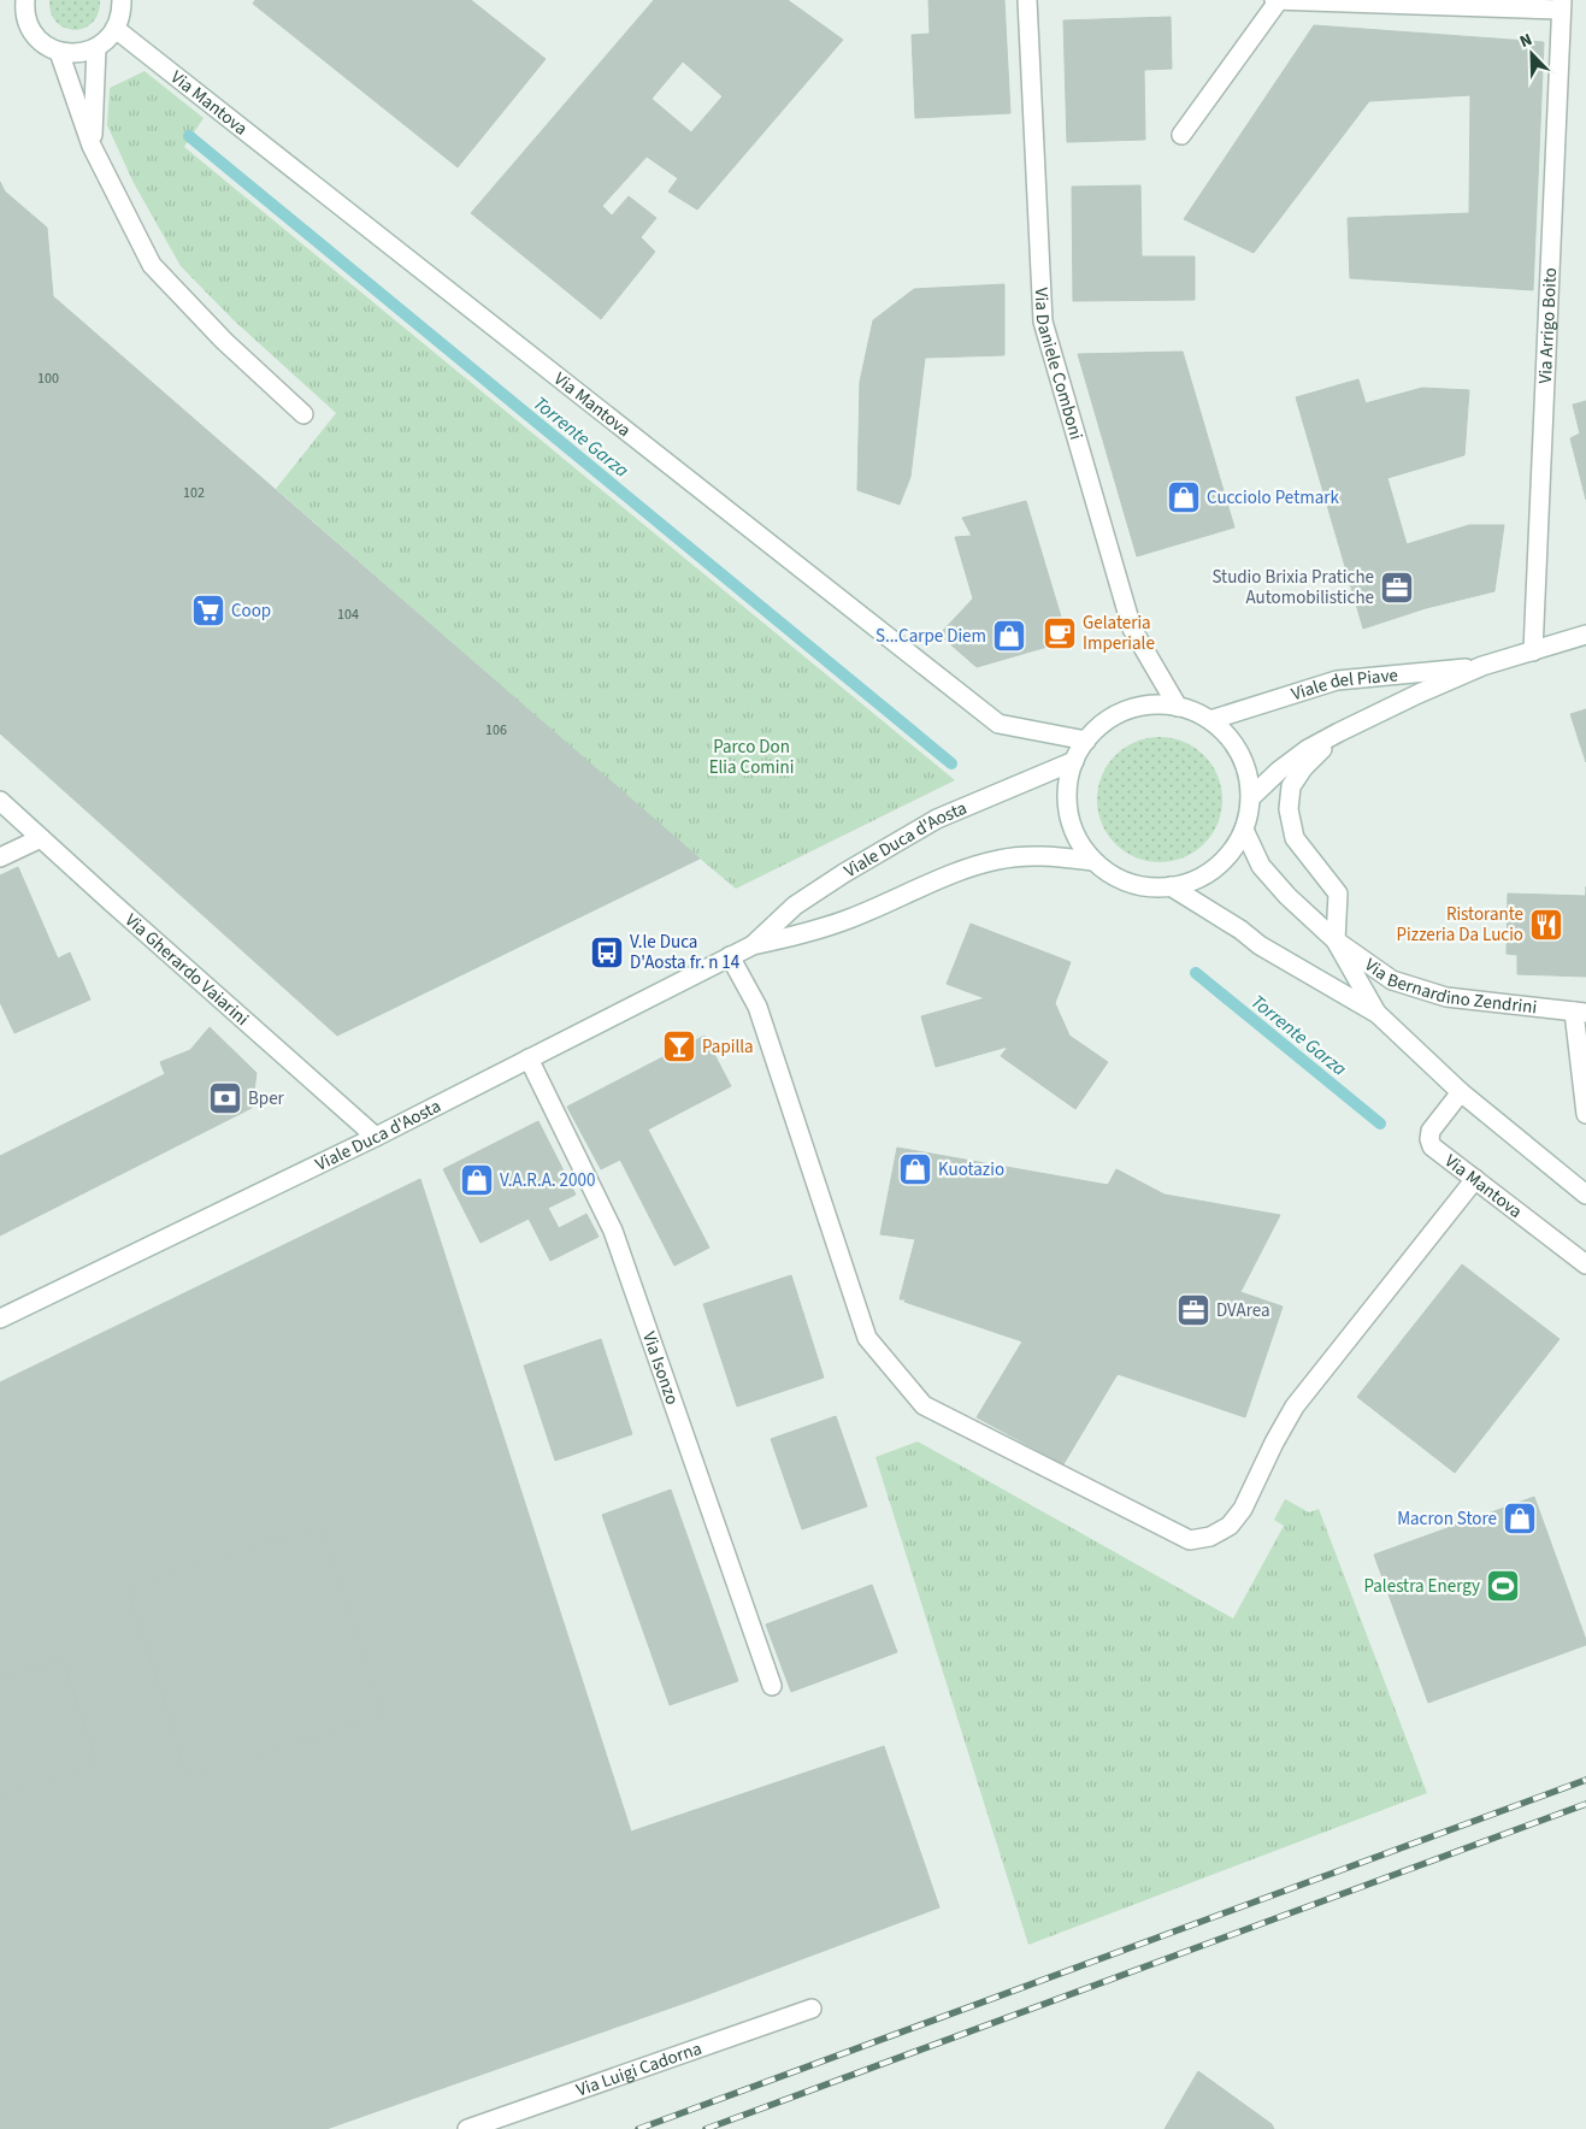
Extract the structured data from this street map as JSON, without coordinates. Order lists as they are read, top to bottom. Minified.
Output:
{"streets":{"street":["Via Mantova","Via Arrigo Boito","Via Daniele Comboni","Viale del Piave","Viale Duca d'Aosta","Via Gherardo Vaiarini","Via Bernardino Zendrini","Via Isonzo","Via Luigi Cadorna"]},"crossings":[["Via Mantova","Via Daniele Comboni"],["Via Mantova","Viale del Piave"],["Via Mantova","Viale Duca d'Aosta"],["Via Arrigo Boito","Viale del Piave"],["Via Daniele Comboni","Viale del Piave"],["Via Daniele Comboni","Viale Duca d'Aosta"],["Viale del Piave","Viale Duca d'Aosta"],["Viale Duca d'Aosta","Via Gherardo Vaiarini"],["Viale Duca d'Aosta","Via Isonzo"]],"water":["Torrente Garza"],"parks":["Parco Don Elia Comini"],"places":{"shop":["Cucciolo Petmark","S...Carpe Diem","Kuotazio","V.A.R.A. 2000","Macron Store"],"office":["Studio Brixia Pratiche Automobilistiche","DVArea"],"supermarket":["Coop"],"cafe":["Gelateria Imperiale"],"restaurant":["Ristorante Pizzeria Da Lucio"],"bus stop":["V.le Duca D'Aosta fr. n 14"],"bar":["Papilla"],"bank":["Bper"],"sports":["Palestra Energy"]},"house_numbers":["100","102","104","106"],"north":"top left"}
